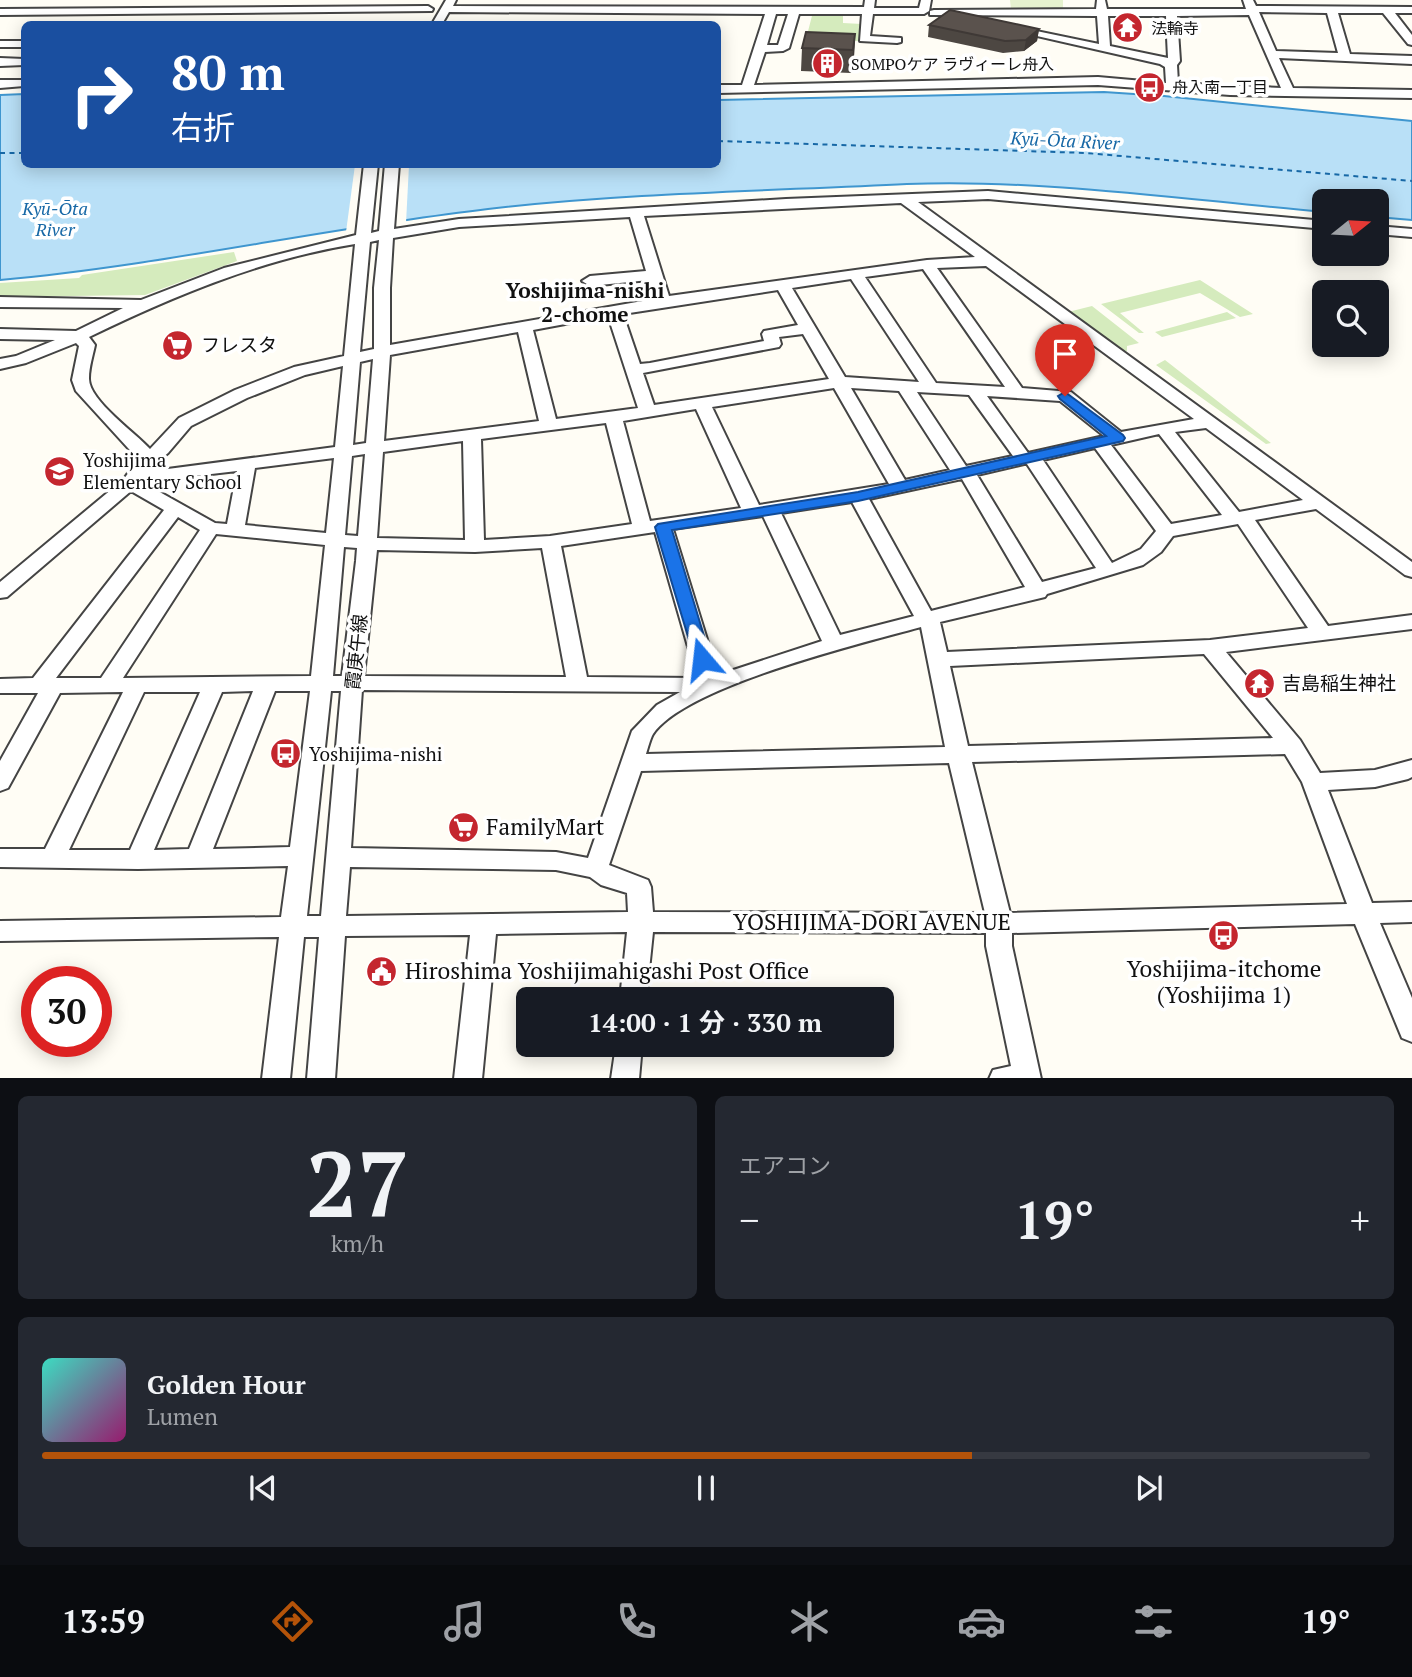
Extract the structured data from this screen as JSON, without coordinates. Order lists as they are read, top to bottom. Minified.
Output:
{"streets":{"street":["霞庚午線","YOSHIJIMA-DORI AVENUE"]},"crossings":[["霞庚午線","YOSHIJIMA-DORI AVENUE"]],"districts":["Yoshijima-nishi 2-chome"],"water":["Kyū-Ōta River"],"places":{"temple":["法輪寺","吉島稲生神社"],"building":["SOMPOケア ラヴィーレ舟入"],"bus stop":["舟入南一丁目","Yoshijima-nishi","Yoshijima-itchome (Yoshijima 1)"],"supermarket":["フレスタ","FamilyMart"],"school or university":["Yoshijima Elementary School"],"public building":["Hiroshima Yoshijimahigashi Post Office"]},"north":"right","page":{"turn":["80 m","右折"],"limit":"30","trip":"14:00 · 1 分 · 330 m","tile":[["27","km/h"],"エアコン"],"heat":["−","19°","+"],"song":["Golden Hour","Lumen"],"tabs":["13:59","19°"]}}
